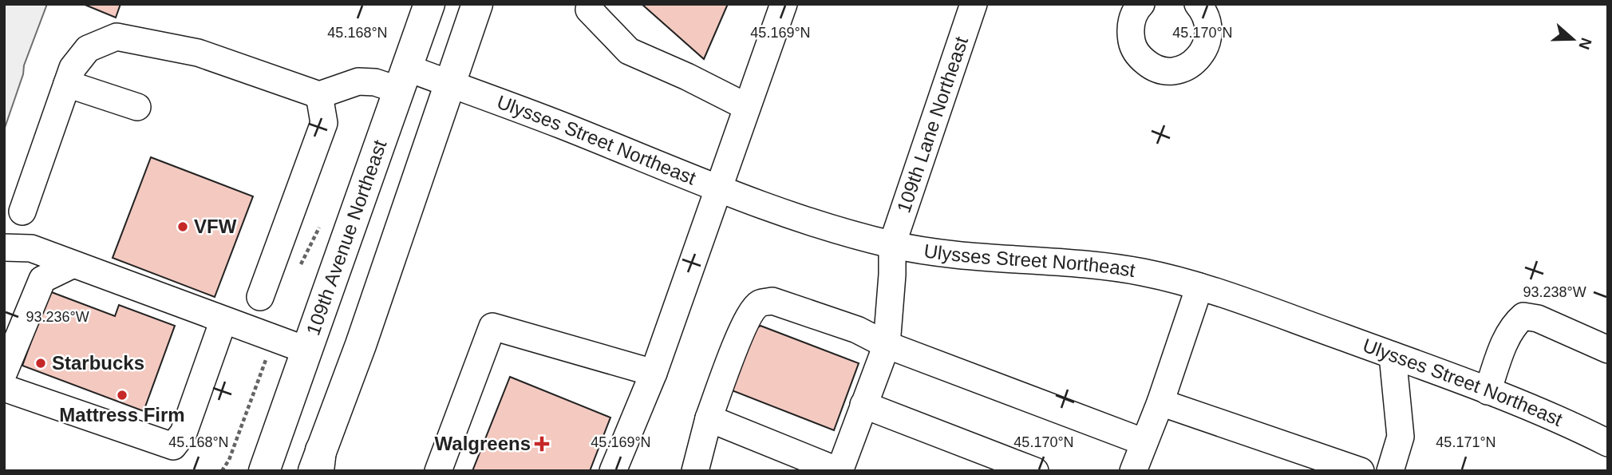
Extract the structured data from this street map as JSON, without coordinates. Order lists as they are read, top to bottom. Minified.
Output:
{"streets":{"main road":["109th Avenue Northeast"],"street":["109th Lane Northeast","Ulysses Street Northeast"]},"crossings":[["109th Lane Northeast","Ulysses Street Northeast"],["Ulysses Street Northeast","109th Avenue Northeast"]],"places":{"other":["VFW","Starbucks","Mattress Firm"],"health":["Walgreens"]},"north":"right","coordinates":["45.170°N","45.168°N","45.169°N","93.238°W","93.236°W","45.171°N"]}
